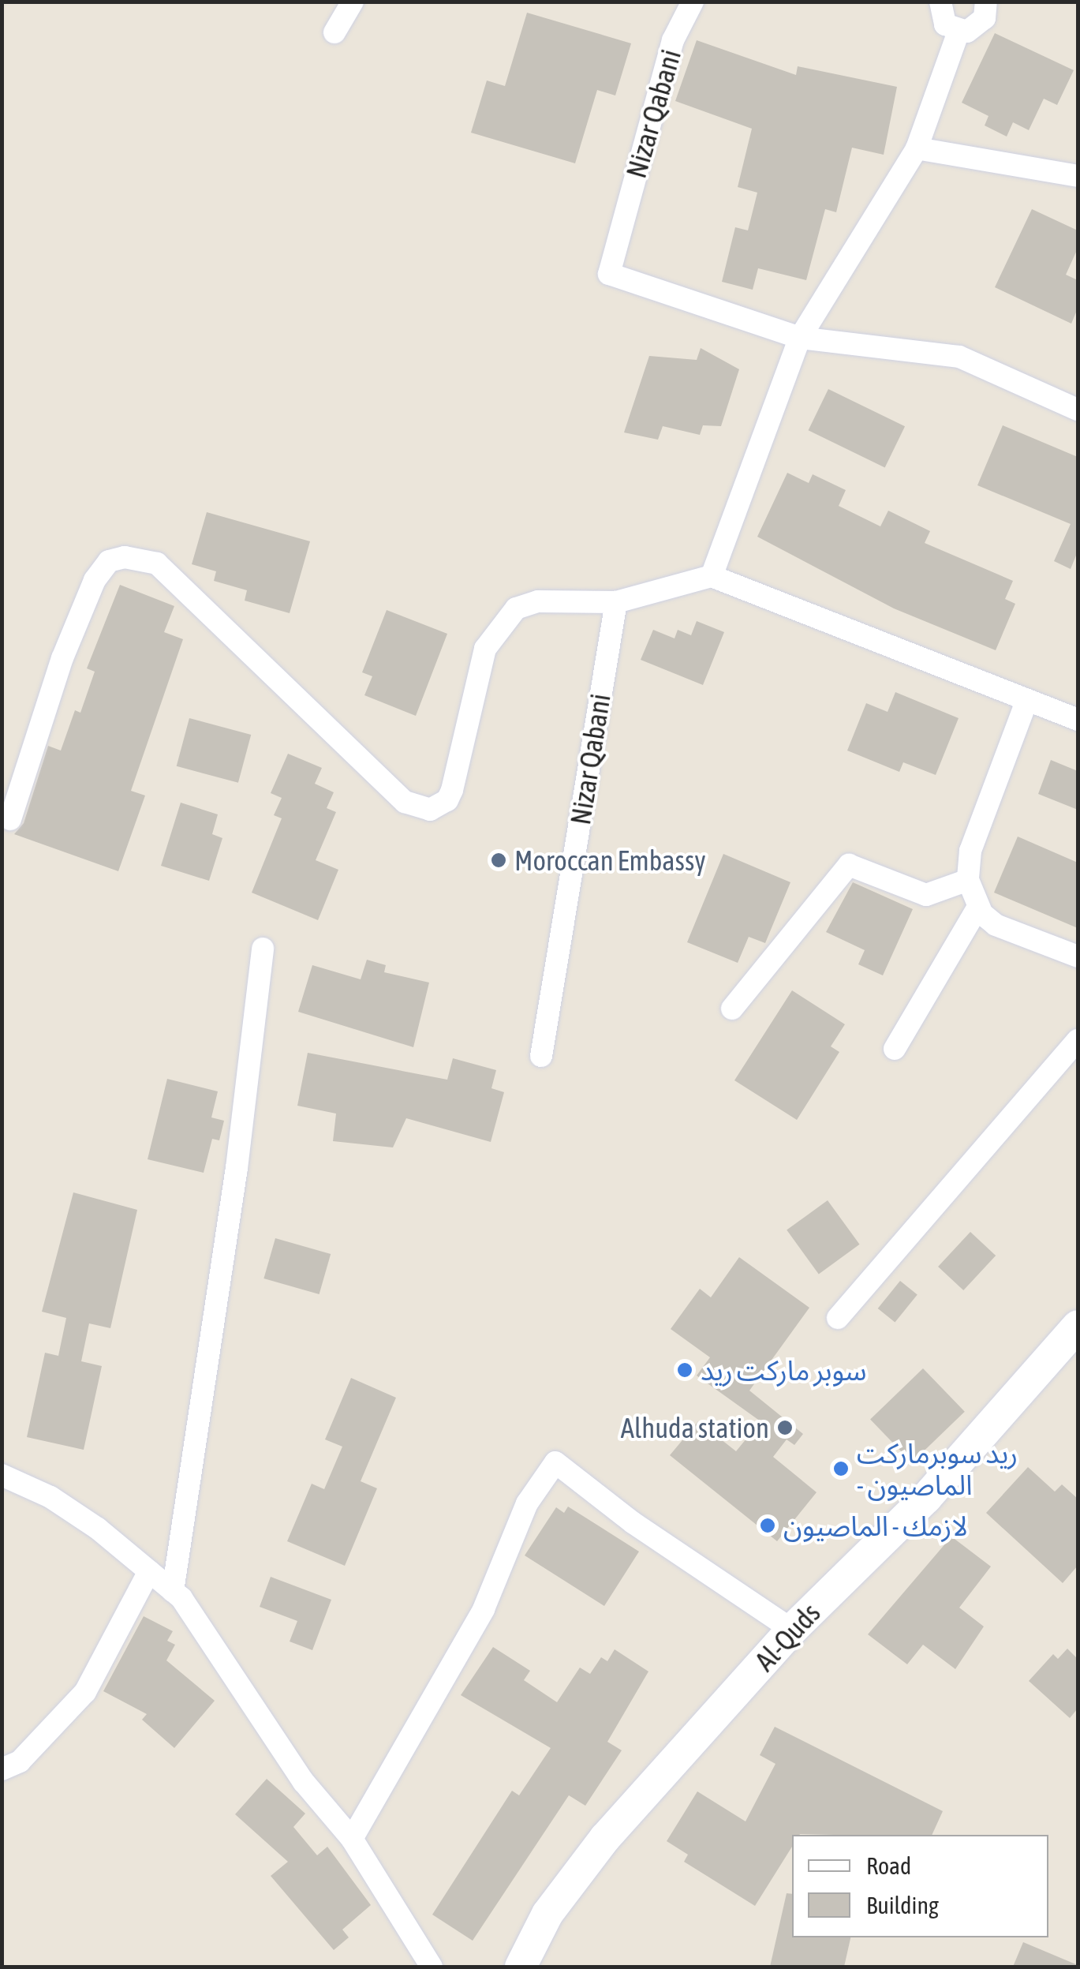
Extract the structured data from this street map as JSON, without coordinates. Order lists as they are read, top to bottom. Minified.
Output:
{"streets":{"street":["Nizar Qabani","Al-Quds"]},"places":["Moroccan Embassy","سوبر ماركت ريد","Alhuda station","ريد سوبرماركت - الماصيون","لازمك - الماصيون"],"legend":["Road","Building"]}
